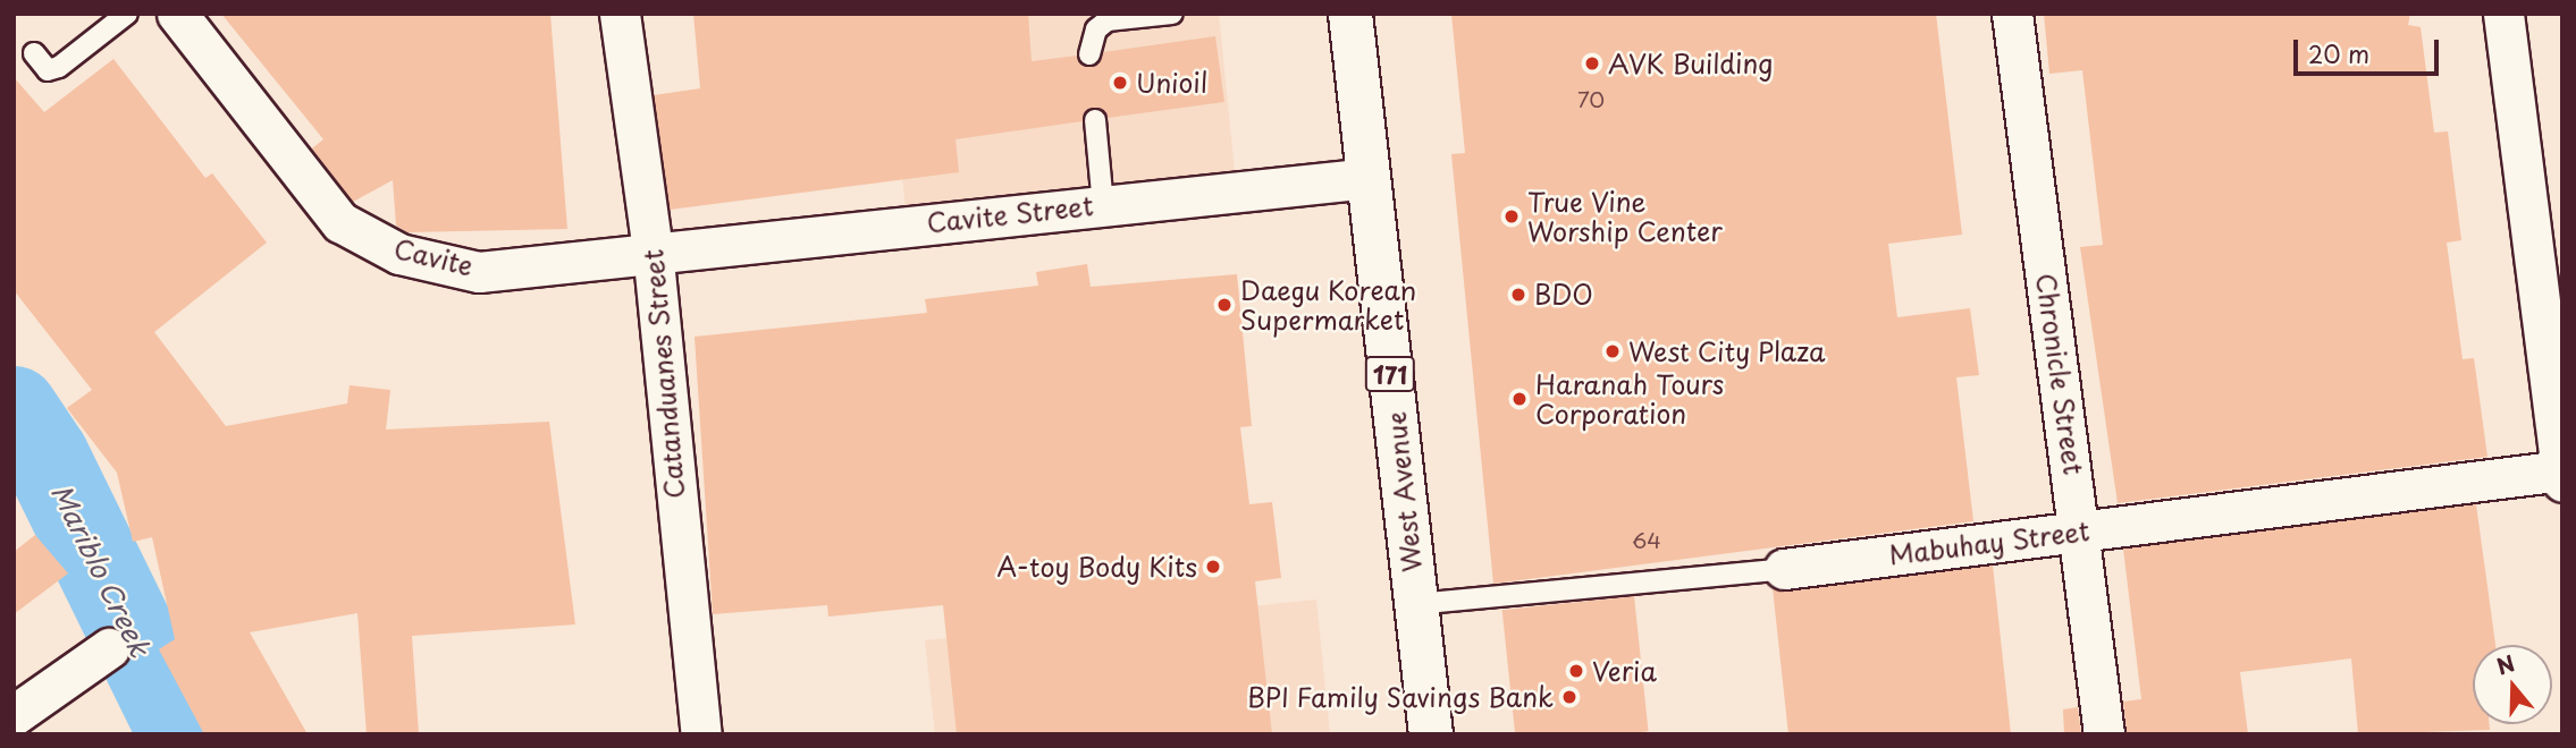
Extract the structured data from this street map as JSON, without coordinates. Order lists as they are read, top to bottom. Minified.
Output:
{"streets":{"main road":["171","West Avenue"],"street":["Cavite Street","Cavite","Catanduanes Street","Chronicle Street","Mabuhay Street"]},"crossings":[["Cavite Street","Cavite"],["Cavite Street","Catanduanes Street"],["Cavite Street","West Avenue"],["Cavite","Catanduanes Street"],["Chronicle Street","Mabuhay Street"],["West Avenue","Mabuhay Street"]],"water":["Mariblo Creek"],"places":["AVK Building","Unioil","True Vine Worship Center","BDO","Daegu Korean Supermarket","West City Plaza","Haranah Tours Corporation","A-toy Body Kits","Veria","BPI Family Savings Bank"],"house_numbers":["70","64"],"scale_bar":"20 m","north":"top"}
